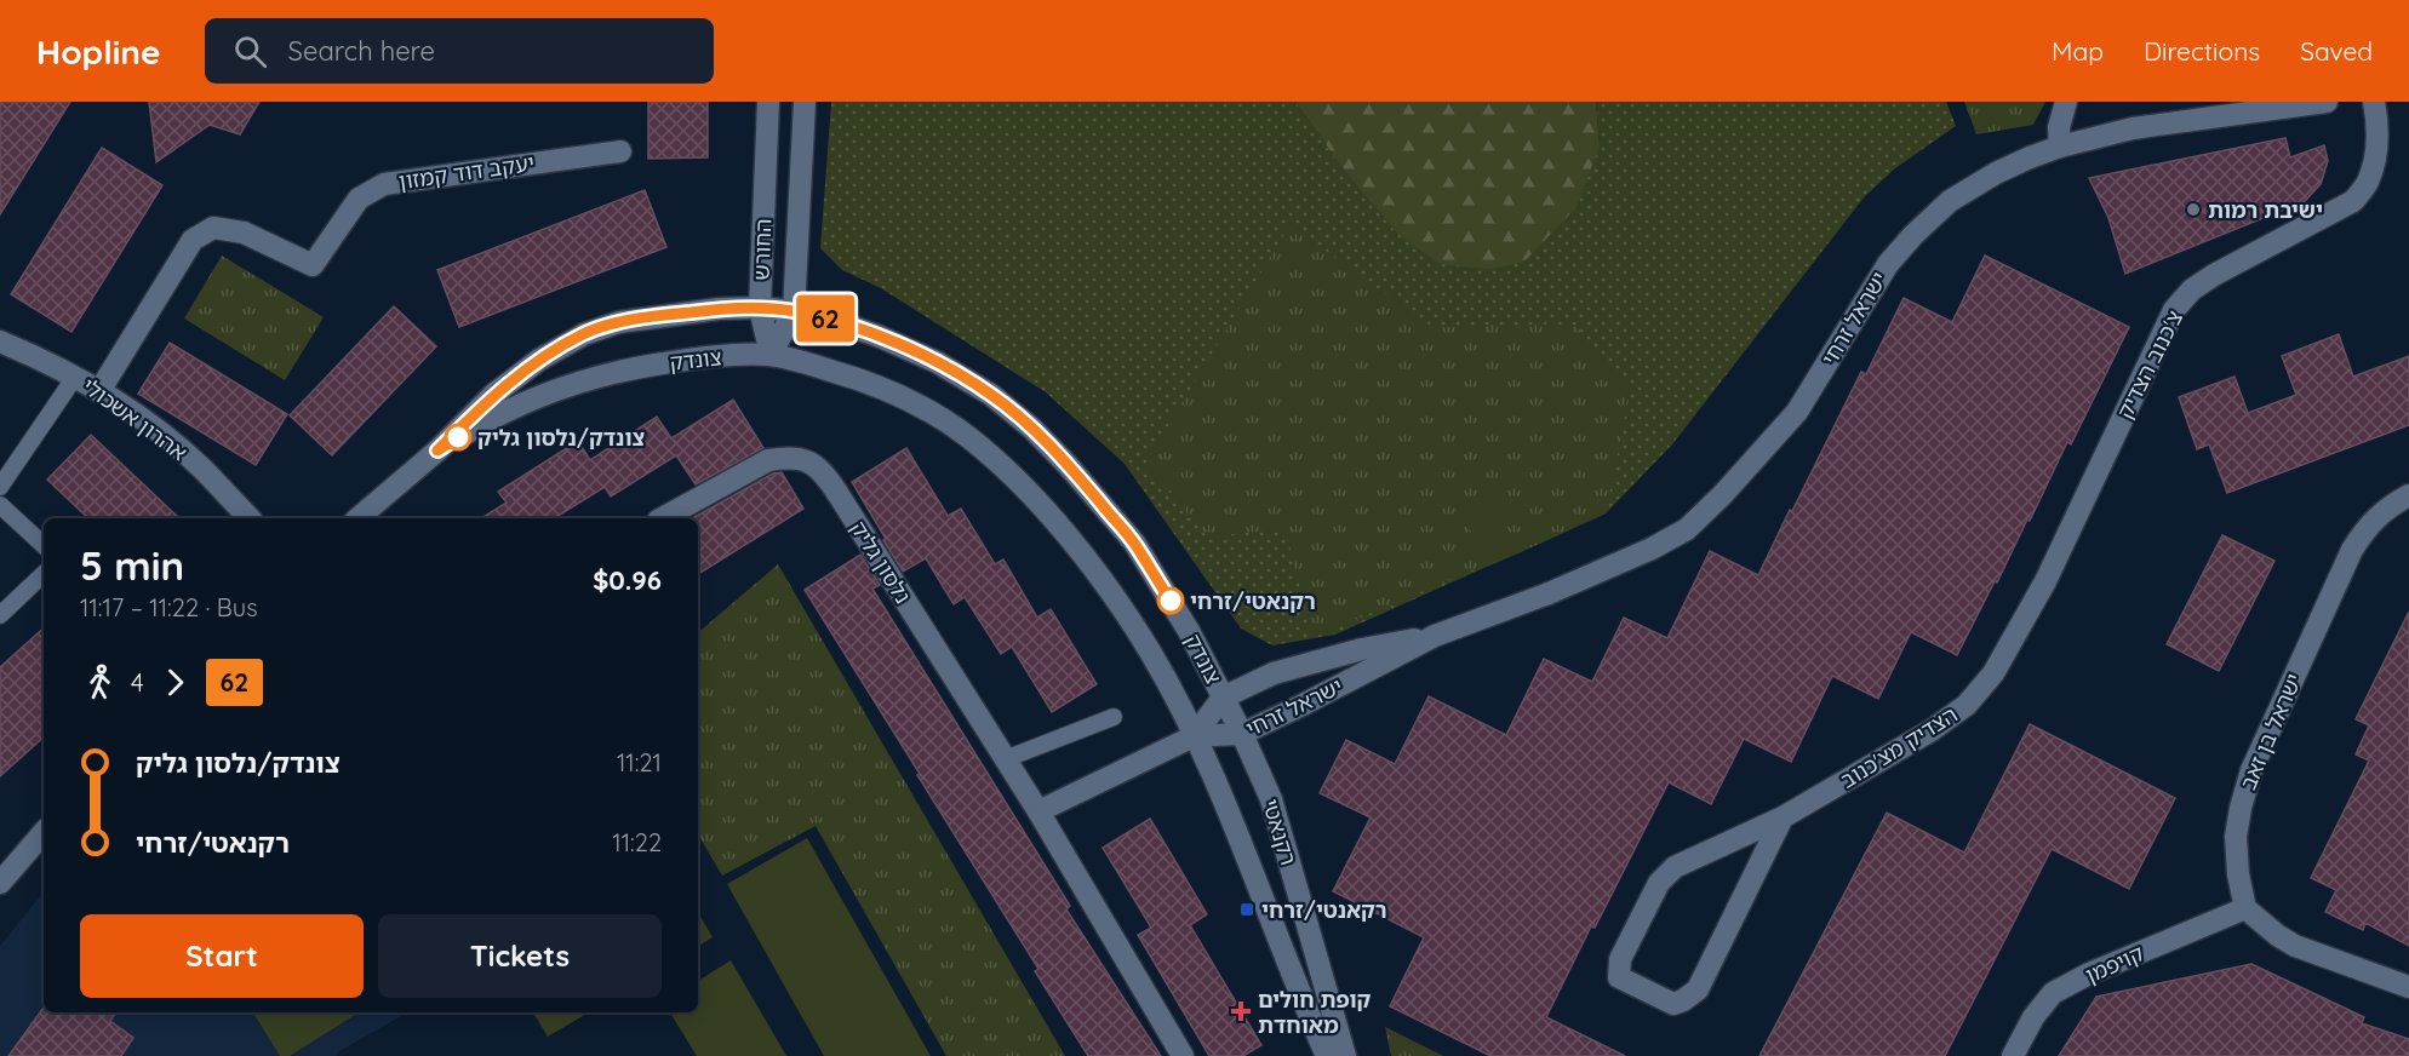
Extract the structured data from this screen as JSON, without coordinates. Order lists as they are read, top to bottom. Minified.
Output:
{"streets":{"street":["יעקב דוד קמזון","החורש","ישראל זרחי","צונדק","צ'כנוב הצדיק","אהרון אשכולי","נלסון גליק","ישראל בן זאב","הצדיק מצ'כנוב","רקנאטי","קויפמן"]},"crossings":[["יעקב דוד קמזון","אהרון אשכולי"],["החורש","צונדק"],["ישראל זרחי","צונדק"],["ישראל זרחי","רקנאטי"],["צונדק","רקנאטי"],["צ'כנוב הצדיק","הצדיק מצ'כנוב"],["ישראל בן זאב","קויפמן"]],"places":{"other":["ישיבת רמות","צונדק/נלסון גליק","רקנאטי/זרחי"],"transit":["רקאנטי/זרחי"],"health":["קופת חולים מאוחדת"]},"lines":["bus line 62"],"page":{"header":"Hopline","search":"Search here","nav":["Map","Directions","Saved"],"on_map":"62","heading":["5 min","11:17 – 11:22 · Bus","$0.96"],"legs":["4","62"],"list":[{"name":"צונדק/נלסון גליק","value":"11:21"},{"name":"רקנאטי/זרחי","value":"11:22"}],"buttons":["Start","Tickets"]}}
